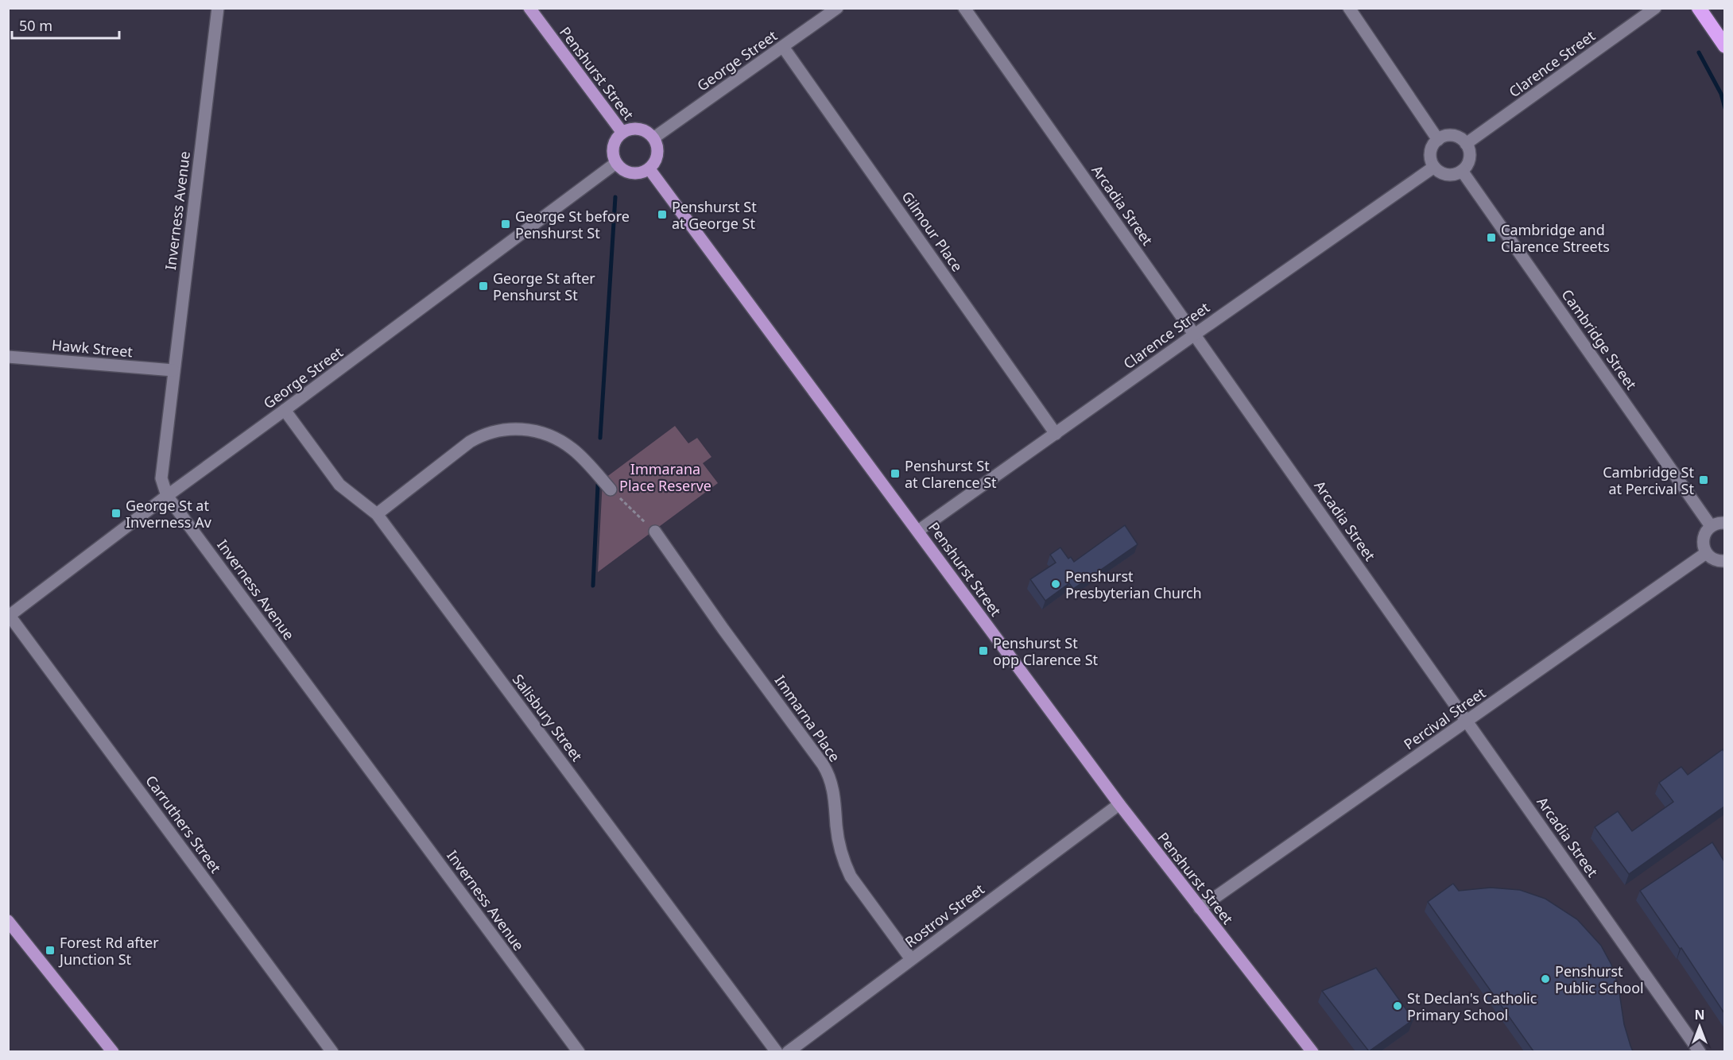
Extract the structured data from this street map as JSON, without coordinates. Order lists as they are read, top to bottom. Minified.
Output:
{"streets":{"main road":["Penshurst Street"],"street":["George Street","Clarence Street","Arcadia Street","Inverness Avenue","Gilmour Place","Cambridge Street","Hawk Street","Salisbury Street","Immarna Place","Percival Street","Carruthers Street","Rostrov Street"]},"crossings":[["George Street","Penshurst Street"],["George Street","Inverness Avenue"],["George Street","Gilmour Place"],["George Street","Salisbury Street"],["George Street","Carruthers Street"],["Clarence Street","Penshurst Street"],["Clarence Street","Arcadia Street"],["Clarence Street","Gilmour Place"],["Clarence Street","Cambridge Street"],["Penshurst Street","Percival Street"],["Penshurst Street","Rostrov Street"],["Arcadia Street","Percival Street"],["Inverness Avenue","Hawk Street"],["Immarna Place","Rostrov Street"]],"parks":["Immarana Place Reserve"],"places":{"transit":["Penshurst St at George St","George St before Penshurst St","Cambridge and Clarence Streets","George St after Penshurst St","Penshurst St at Clarence St","Cambridge St at Percival St","George St at Inverness Av","Penshurst St opp Clarence St","Forest Rd after Junction St"],"other":["Penshurst Presbyterian Church","Penshurst Public School","St Declan's Catholic Primary School"]},"scale_bar":"50 m","north":"top"}
